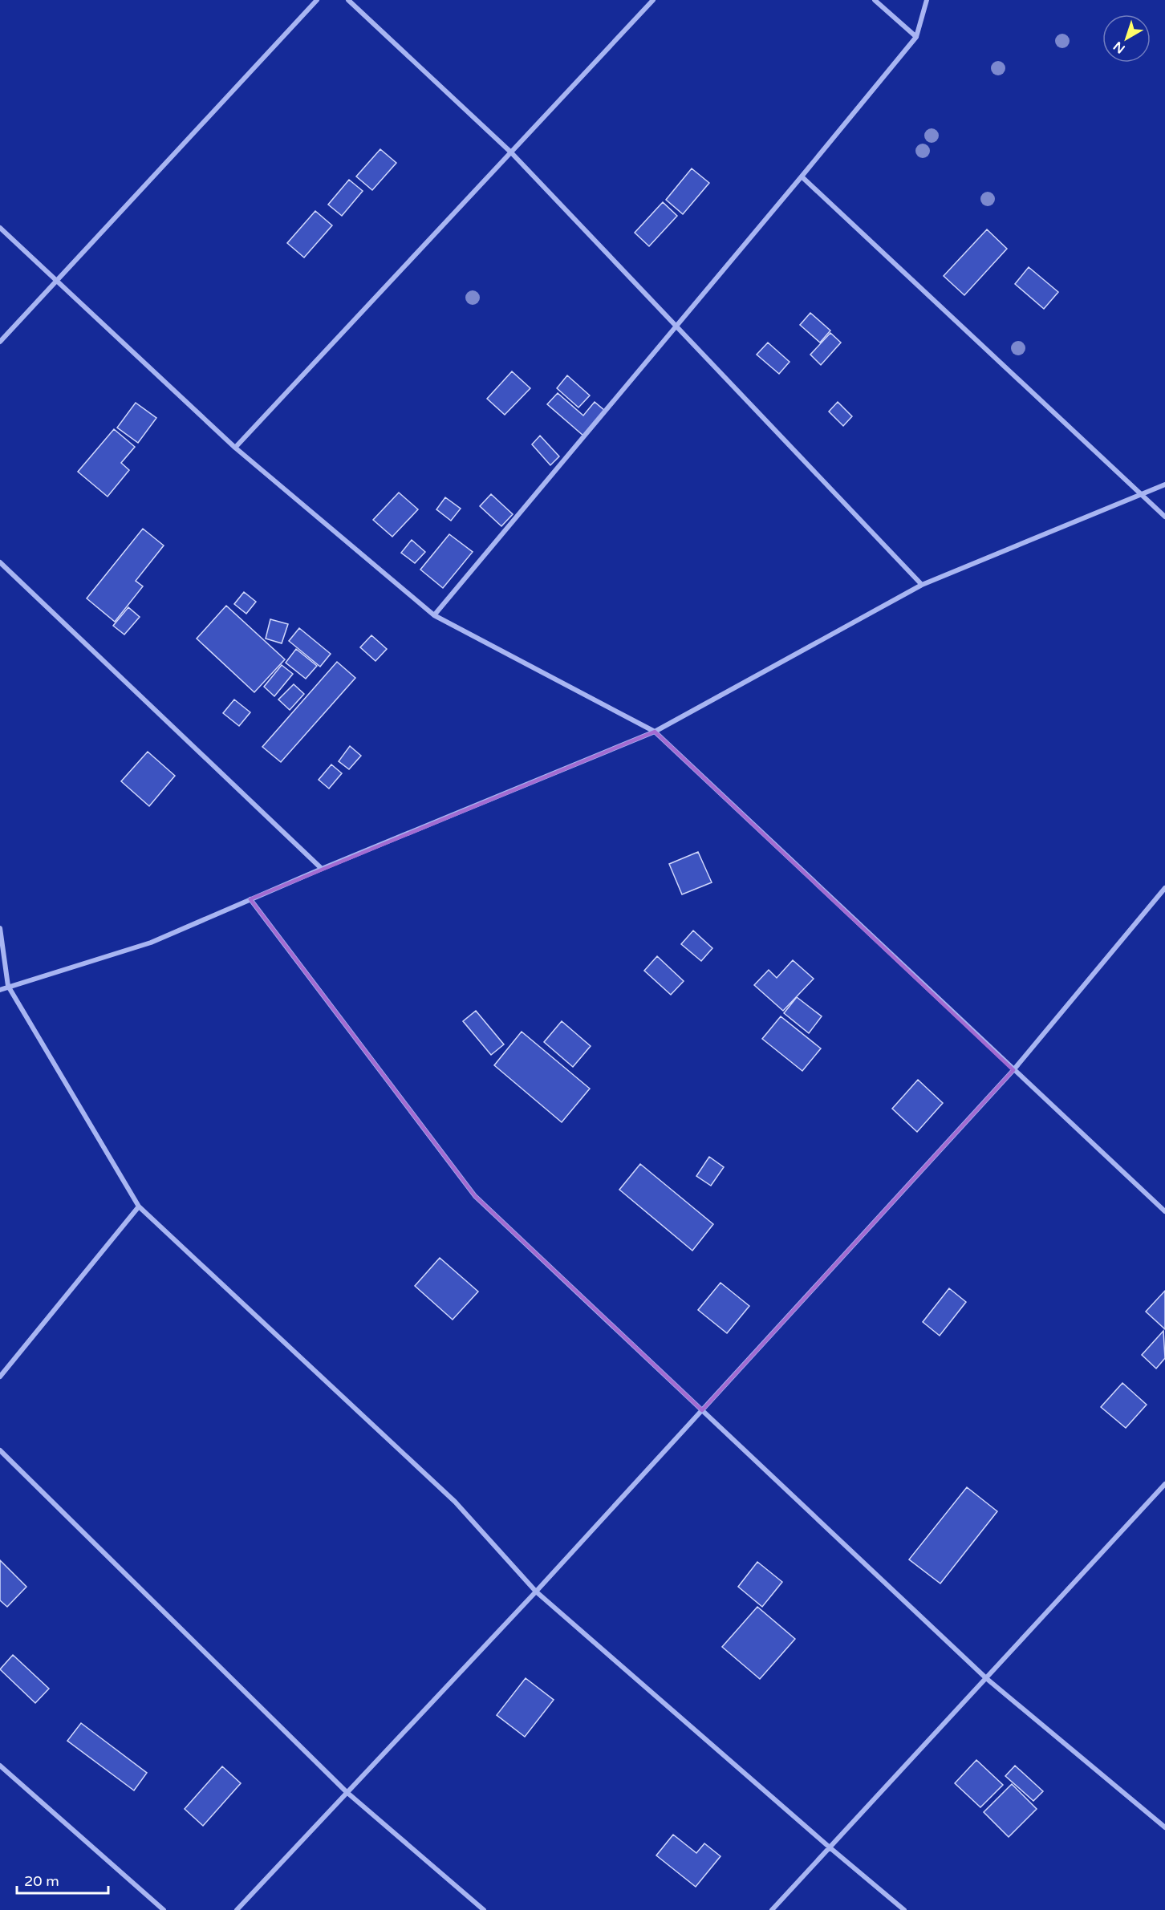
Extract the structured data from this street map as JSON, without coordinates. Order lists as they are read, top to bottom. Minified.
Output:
{"scale_bar":"20 m","north":"bottom left"}
